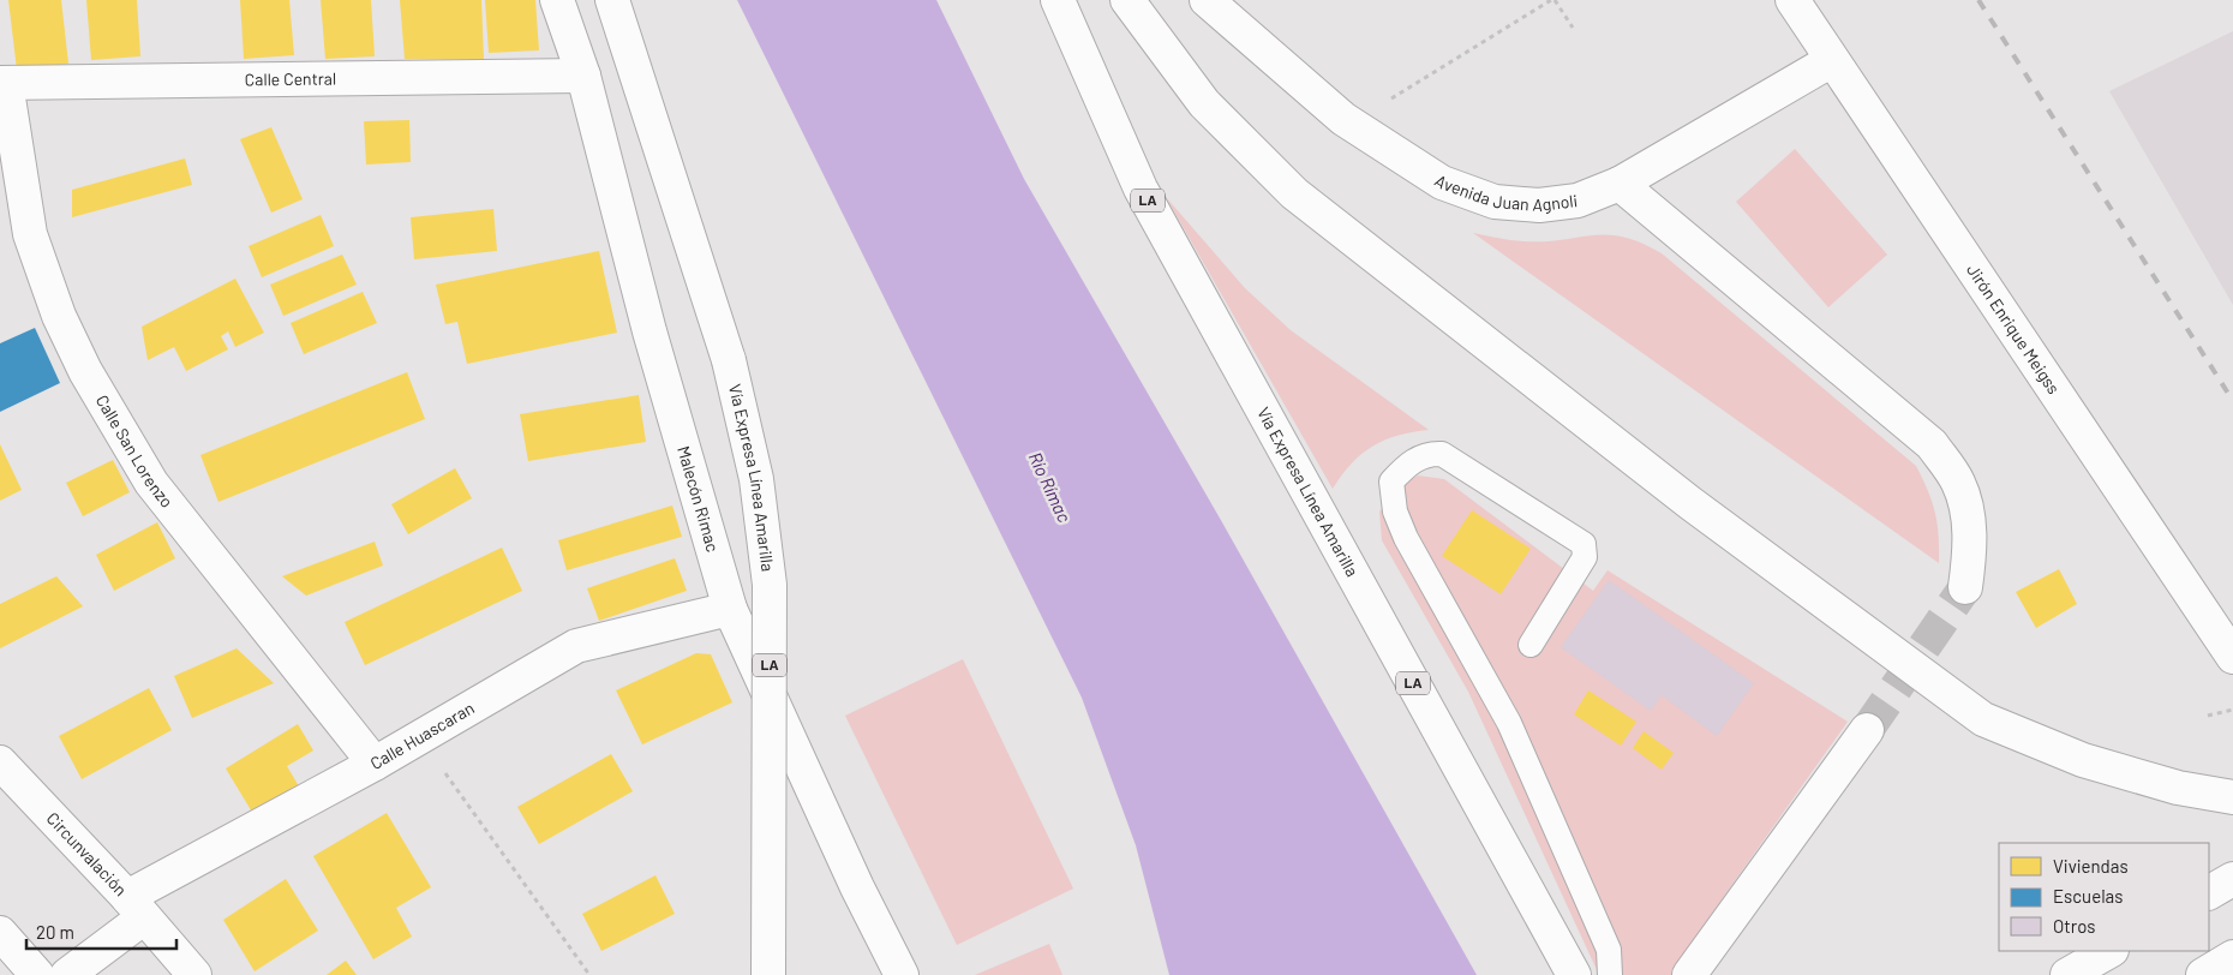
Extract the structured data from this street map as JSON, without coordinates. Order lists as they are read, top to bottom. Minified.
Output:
{"streets":{"main road":["Calle Central","Avenida Juan Agnoli","LA","Jirón Enrique Meigss","Calle San Lorenzo","Vía Expresa Línea Amarilla","Malecón Rimac","Calle Huascaran","Circunvalación"]},"crossings":[["Calle Central","Calle San Lorenzo"],["Calle Central","Malecón Rimac"],["Avenida Juan Agnoli","Jirón Enrique Meigss"],["Calle San Lorenzo","Calle Huascaran"],["Malecón Rimac","Calle Huascaran"],["Calle Huascaran","Circunvalación"]],"water":["Río Rímac"],"legend":["Viviendas","Escuelas","Otros"],"scale_bar":"20 m"}
